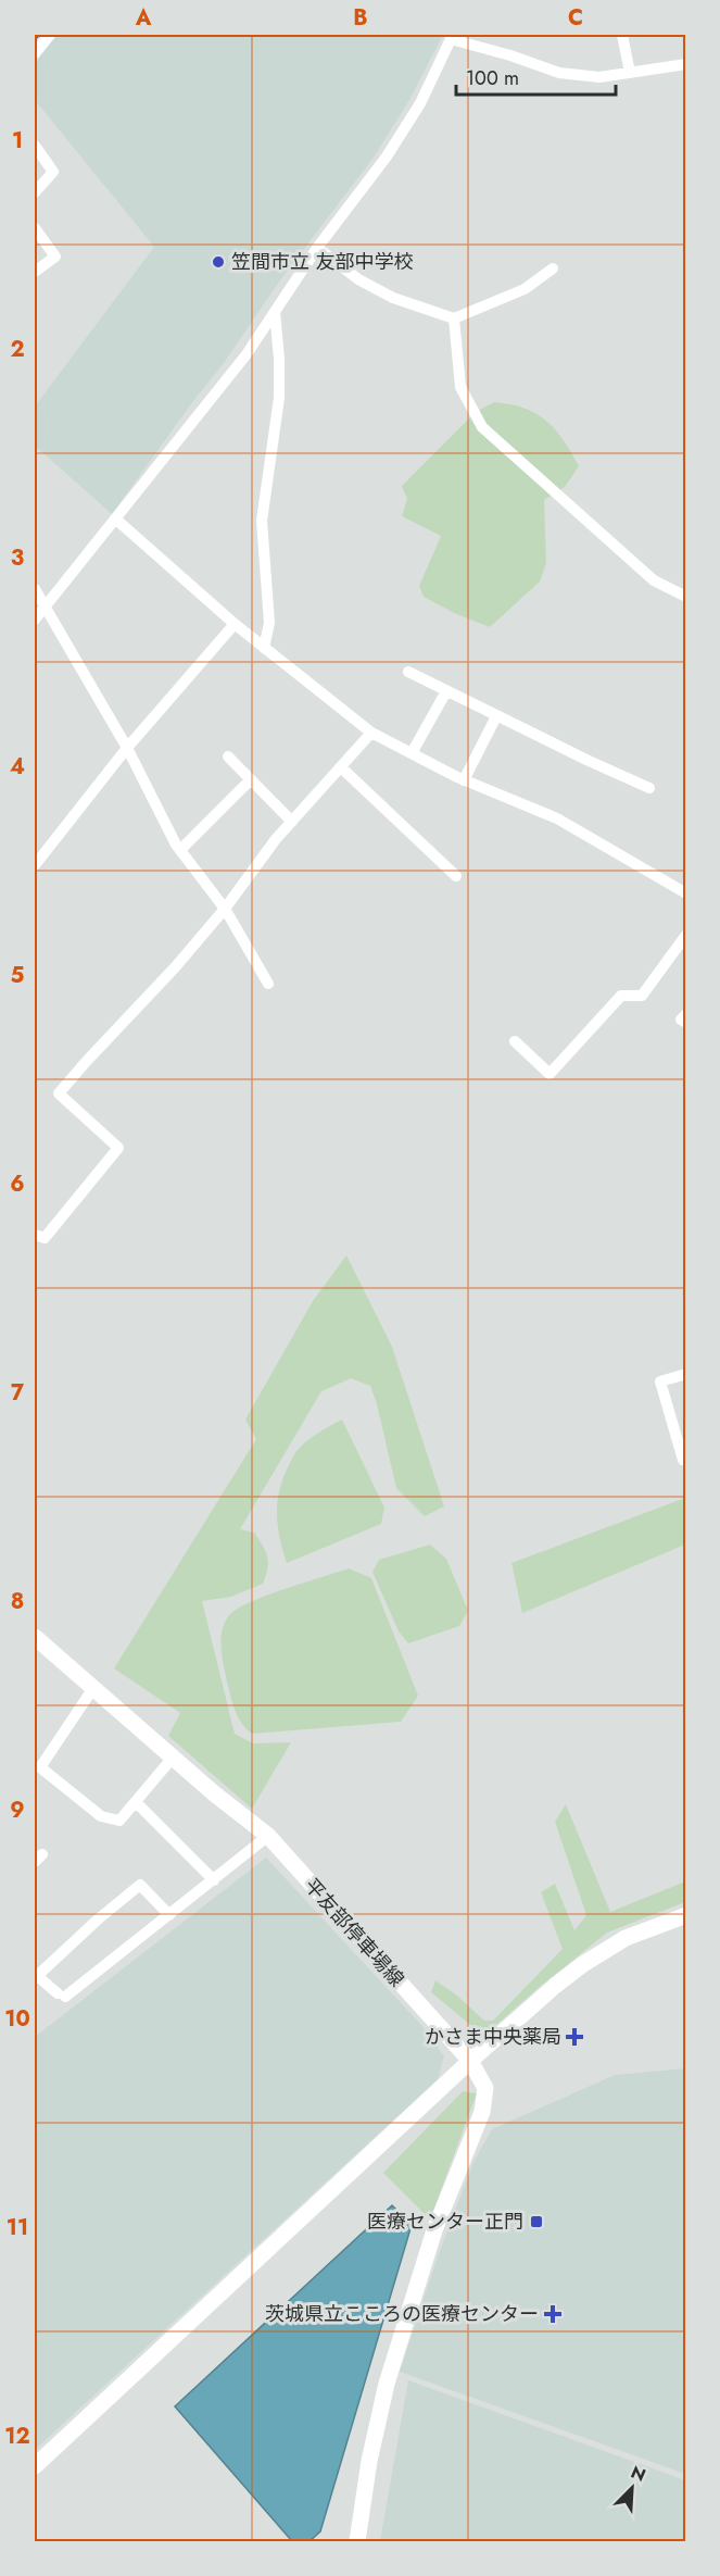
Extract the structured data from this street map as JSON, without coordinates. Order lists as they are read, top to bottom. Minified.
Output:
{"streets":{"street":["平友部停車場線"]},"places":{"other":["笠間市立 友部中学校"],"health":["かさま中央薬局","茨城県立こころの医療センター"],"transit":["医療センター正門"]},"scale_bar":"100 m","north":"top right","grid":{"columns":["A","B","C"],"rows":["1","2","3","4","5","6","7","8","9","10","11","12"]}}
